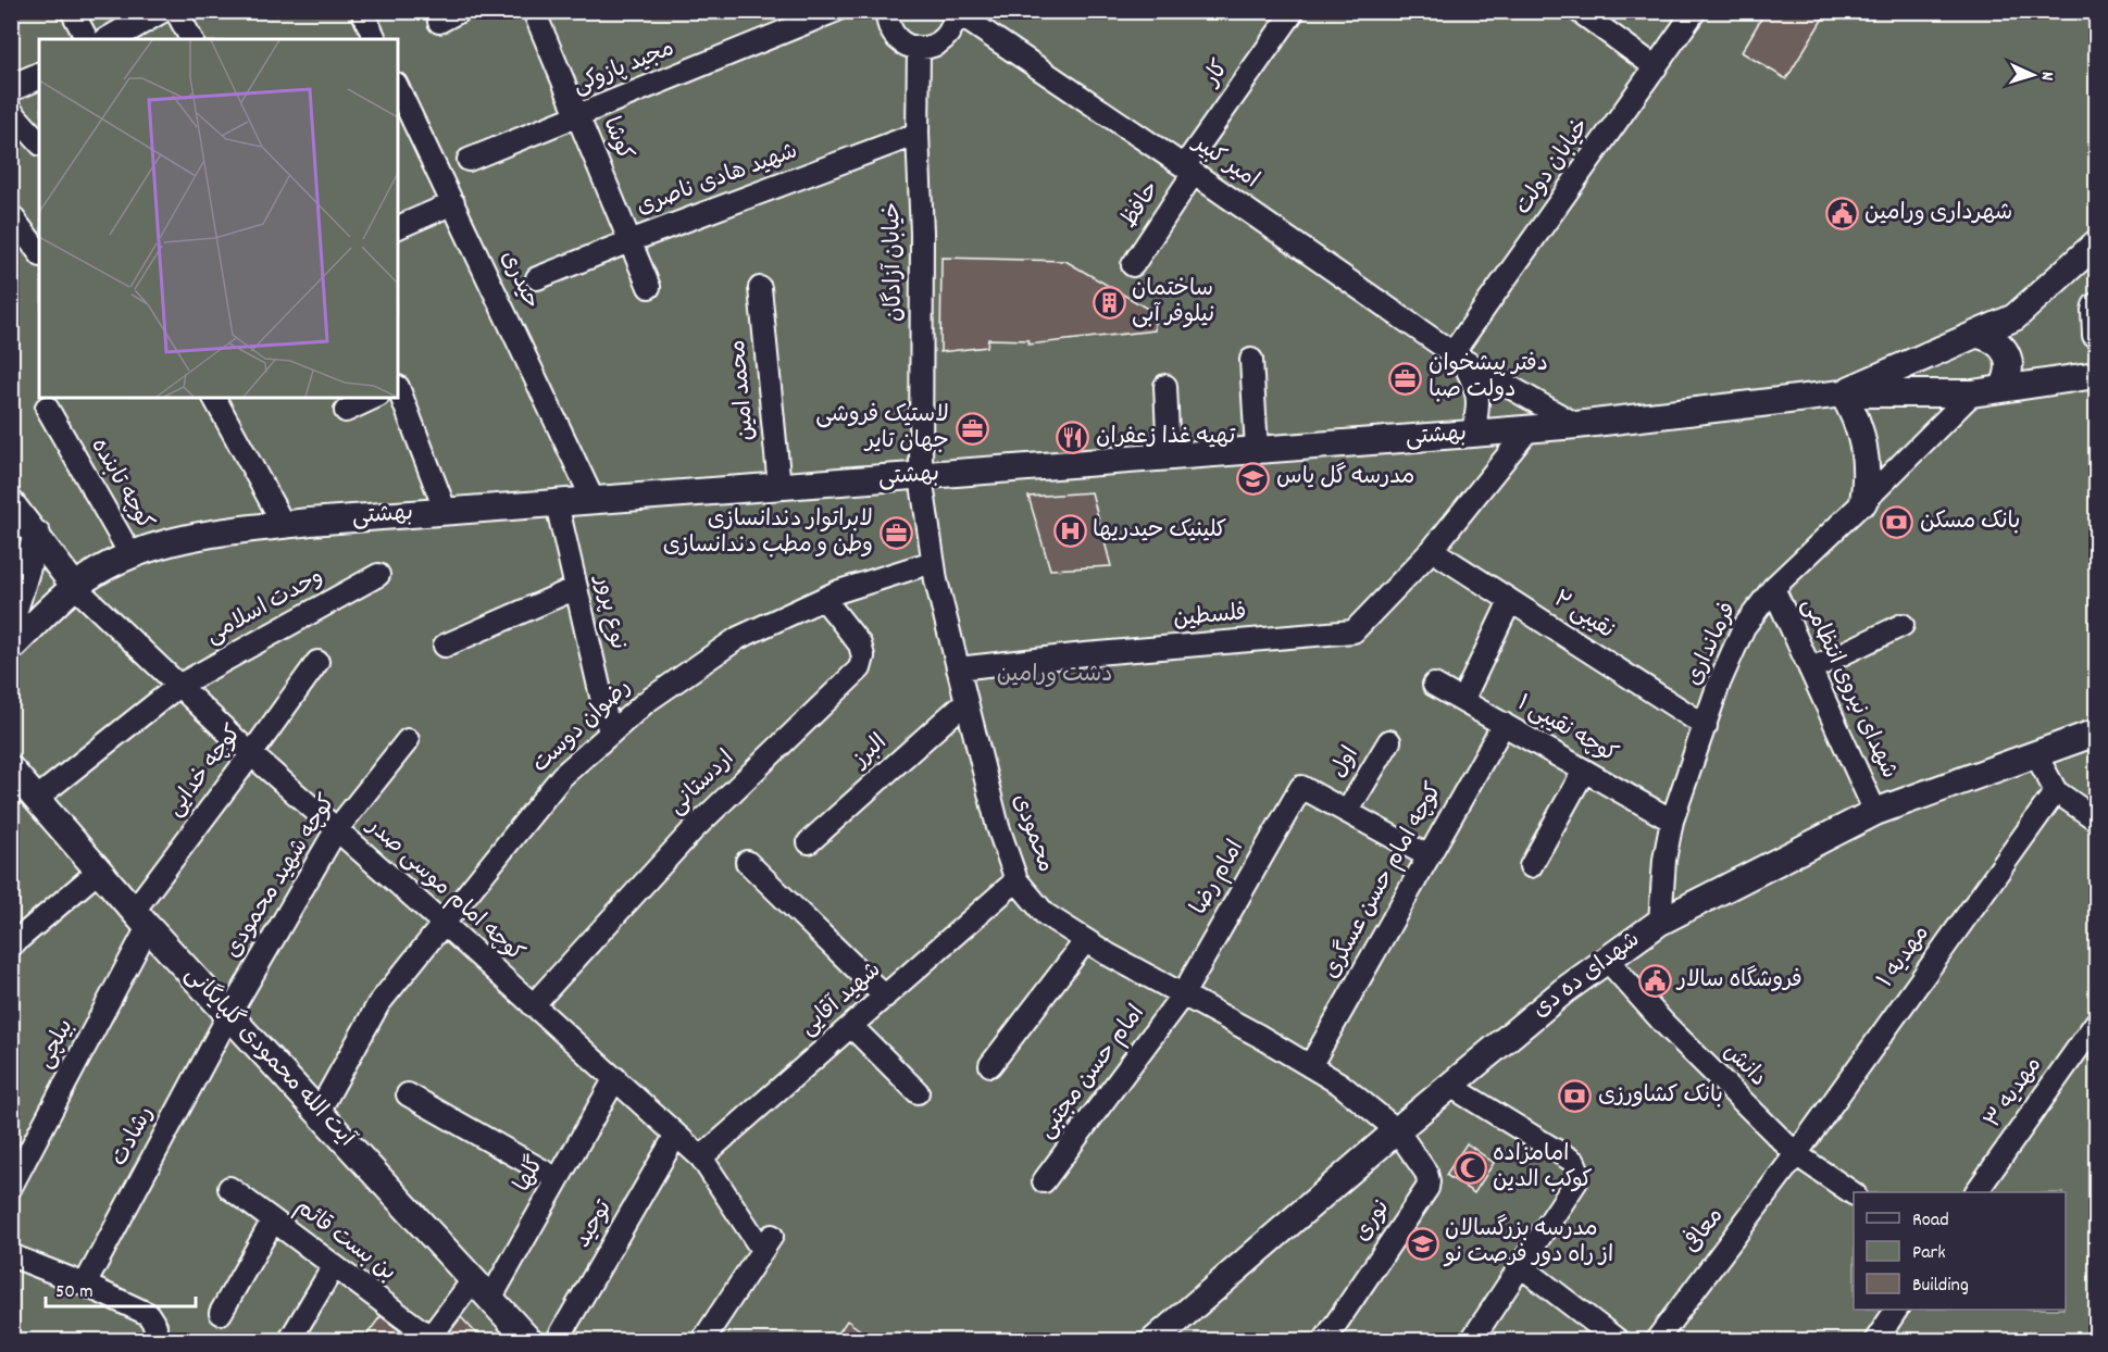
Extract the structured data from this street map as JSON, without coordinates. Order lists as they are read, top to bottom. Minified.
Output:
{"streets":{"main road":["بهشتی","شهدای ده دی","آیت الله محمودی گلپایگانی"],"street":["مجید پازوکی","کار","کوشا","امیر کبیر","خیابان دولت","شهید هادی ناصری","حافظ","خیابان آزادگان","حیدری","محمد امین","کوچه تابنده","وحدت اسلامی","نوع پرور","نقیبی ۲","فلسطین","فرمانداری","شهدای نیروی انتظامی","رضوان دوست","کوچه نقیبی ۱","البرز","اول","کوچه خدایی","اردستانی","محمودی","کوچه شهید محمودی","امام رضا","کوچه امام حسن عسگری","کوچه امام موسی صدر","مهدیه ۱","شهید آقایی","بیلچی","دانش","امام حسن مجتبی","مهدیه ۳","رشادت","گلها","نوری","توحید","معافی","بن بست قائم"]},"crossings":[["مجید پازوکی","کوشا"],["کار","امیر کبیر"],["کار","حافظ"],["کوشا","شهید هادی ناصری"],["امیر کبیر","خیابان دولت"],["امیر کبیر","حافظ"],["امیر کبیر","بهشتی"],["شهید هادی ناصری","خیابان آزادگان"],["خیابان آزادگان","بهشتی"],["خیابان آزادگان","محمودی"],["حیدری","بهشتی"],["محمد امین","بهشتی"],["بهشتی","کوچه تابنده"],["بهشتی","نوع پرور"],["بهشتی","فلسطین"],["بهشتی","محمودی"],["بهشتی","کوچه امام موسی صدر"],["وحدت اسلامی","کوچه امام موسی صدر"],["وحدت اسلامی","آیت الله محمودی گلپایگانی"],["نوع پرور","رضوان دوست"],["نقیبی ۲","فلسطین"],["نقیبی ۲","فرمانداری"],["فلسطین","محمودی"],["فرمانداری","شهدای نیروی انتظامی"],["فرمانداری","کوچه نقیبی ۱"],["فرمانداری","شهدای ده دی"],["شهدای نیروی انتظامی","شهدای ده دی"],["رضوان دوست","اردستانی"],["رضوان دوست","محمودی"],["رضوان دوست","کوچه امام موسی صدر"],["رضوان دوست","آیت الله محمودی گلپایگانی"],["کوچه نقیبی ۱","کوچه امام حسن عسگری"],["البرز","محمودی"],["اول","امام رضا"],["کوچه خدایی","کوچه امام موسی صدر"],["کوچه خدایی","بیلچی"],["کوچه خدایی","آیت الله محمودی گلپایگانی"],["اردستانی","کوچه امام موسی صدر"],["محمودی","امام رضا"],["محمودی","کوچه امام حسن عسگری"],["محمودی","شهدای ده دی"],["محمودی","شهید آقایی"],["محمودی","امام حسن مجتبی"],["محمودی","نوری"],["کوچه شهید محمودی","کوچه امام موسی صدر"],["کوچه شهید محمودی","آیت الله محمودی گلپایگانی"],["کوچه شهید محمودی","رشادت"],["امام رضا","امام حسن مجتبی"],["کوچه امام موسی صدر","شهید آقایی"],["کوچه امام موسی صدر","گلها"],["کوچه امام موسی صدر","توحید"],["مهدیه ۱","دانش"],["مهدیه ۱","معافی"],["شهدای ده دی","دانش"],["شهدای ده دی","نوری"],["بیلچی","آیت الله محمودی گلپایگانی"],["آیت الله محمودی گلپایگانی","رشادت"],["آیت الله محمودی گلپایگانی","گلها"],["دانش","معافی"],["گلها","بن بست قائم"]],"parks":["دشت ورامین"],"places":{"public building":["شهرداری ورامین","فروشگاه سالار"],"building":["ساختمان نیلوفر آبی"],"office":["دفتر پیشخوان دولت صبا","لاستیک فروشی جهان تایر","لابراتوار دندانسازی وطن و مطب دندانسازی"],"restaurant":["تهیه غذا زعفران"],"school or university":["مدرسه گل یاس","مدرسه بزرگسالان از راه دور فرصت نو"],"bank":["بانک مسکن","بانک کشاورزی"],"hospital":["کلینیک حیدریها"],"mosque":["امامزاده کوکب الدین"]},"legend":["Road","Park","Building"],"scale_bar":"50 m","north":"right"}
